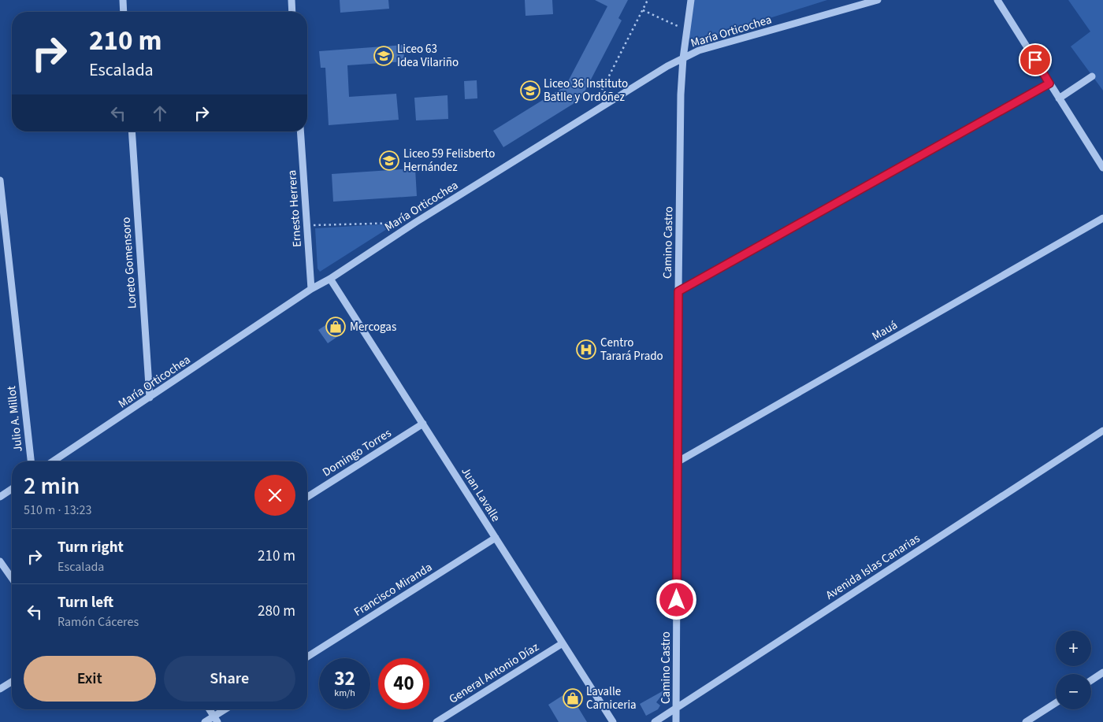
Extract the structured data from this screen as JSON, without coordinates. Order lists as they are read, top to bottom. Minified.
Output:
{"streets":{"street":["María Orticochea","Ernesto Herrera","Camino Castro","Loreto Gomensoro","Mauá","Julio A. Millot","Domingo Torres","Juan Lavalle","Avenida Islas Canarias","Francisco Miranda","General Antonio Díaz"]},"crossings":[["María Orticochea","Ernesto Herrera"],["María Orticochea","Camino Castro"],["María Orticochea","Loreto Gomensoro"],["María Orticochea","Juan Lavalle"],["Camino Castro","Mauá"],["Camino Castro","Avenida Islas Canarias"],["Domingo Torres","Juan Lavalle"],["Juan Lavalle","Francisco Miranda"],["Juan Lavalle","General Antonio Díaz"]],"places":{"school or university":["Liceo 63 Idea Vilariño","Liceo 36 Instituto Batlle y Ordóñez","Liceo 59 Felisberto Hernández"],"shop":["Mercogas","Lavalle Carniceria"],"hospital":["Centro Tarará Prado"]},"page":{"turn":["210 m","Escalada"],"heading":["2 min","510 m · 13:23"],"list":[{"name":"Turn right","note":"Escalada","value":"210 m"},{"name":"Turn left","note":"Ramón Cáceres","value":"280 m"}],"map_buttons":["+","−"],"buttons":["Exit","Share"],"speed":"32 km/h","limit":"40"}}
